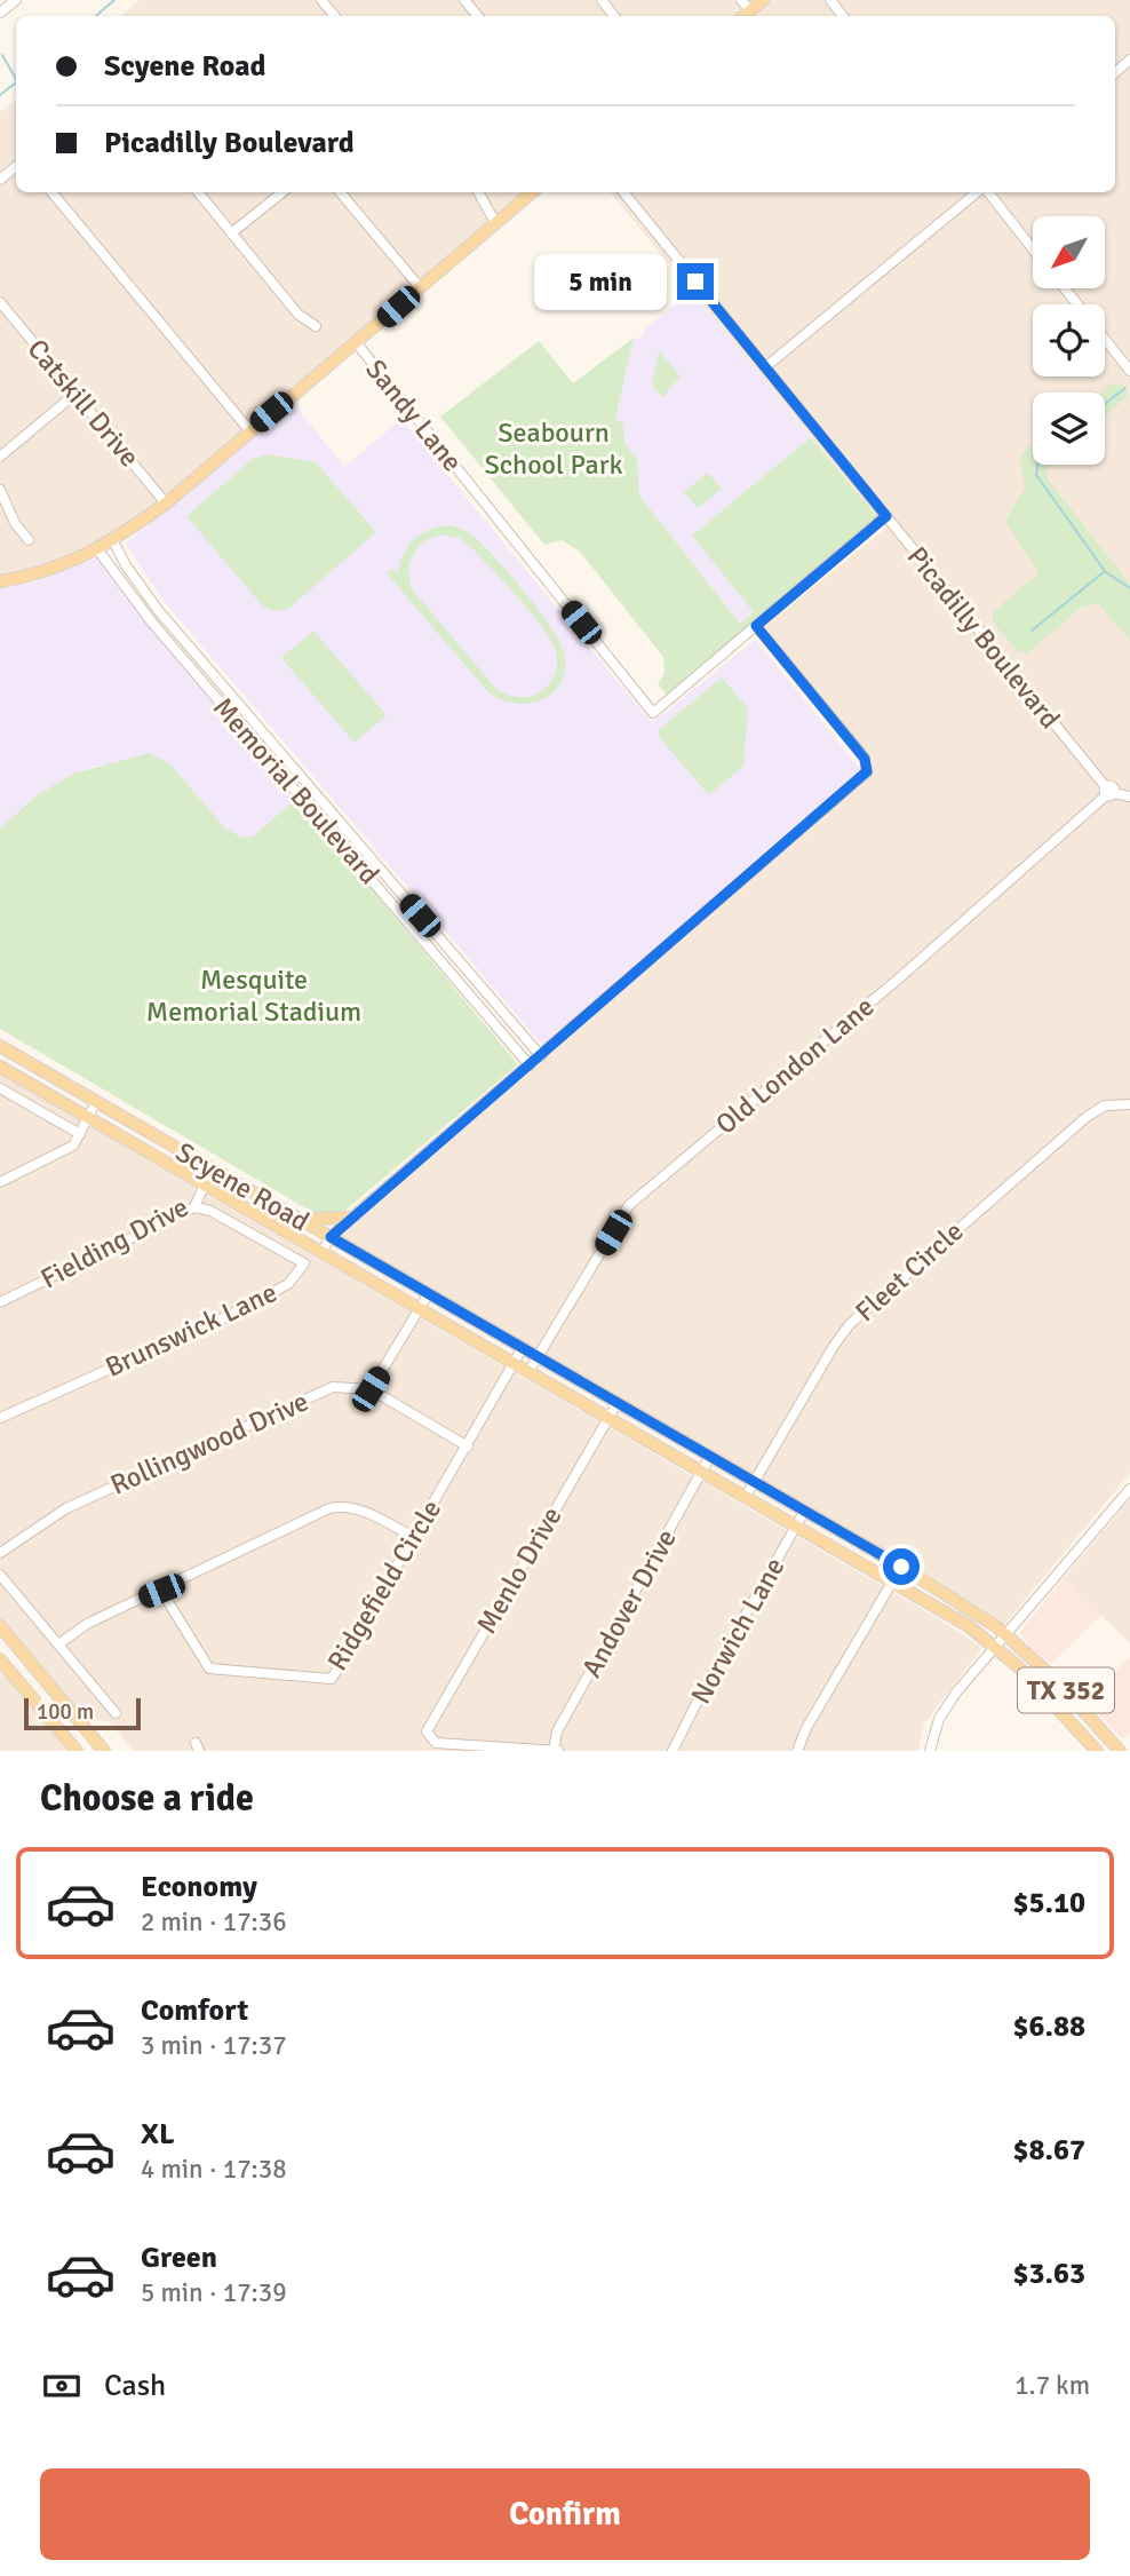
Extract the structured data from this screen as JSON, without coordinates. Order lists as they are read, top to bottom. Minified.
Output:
{"streets":{"main road":["Scyene Road","TX 352"],"street":["Catskill Drive","Sandy Lane","Picadilly Boulevard","Memorial Boulevard","Old London Lane","Fielding Drive","Fleet Circle","Brunswick Lane","Rollingwood Drive","Menlo Drive","Ridgefield Circle","Andover Drive","Norwich Lane"]},"crossings":[["Picadilly Boulevard","Old London Lane"],["Old London Lane","Scyene Road"],["Scyene Road","Fielding Drive"],["Scyene Road","Fleet Circle"],["Scyene Road","Menlo Drive"],["Scyene Road","Ridgefield Circle"],["Scyene Road","Andover Drive"],["Scyene Road","Norwich Lane"],["Fielding Drive","Brunswick Lane"],["Menlo Drive","Andover Drive"]],"parks":["Seabourn School Park","Mesquite Memorial Stadium"],"scale_bar":"100 m","north":"bottom left","page":{"banner":["Scyene Road","Picadilly Boulevard"],"bubble":"5 min","scale":"100 m","heading":"Choose a ride","list":[{"name":"Economy","note":"2 min · 17:36","value":"$5.10"},{"name":"Comfort","note":"3 min · 17:37","value":"$6.88"},{"name":"XL","note":"4 min · 17:38","value":"$8.67"},{"name":"Green","note":"5 min · 17:39","value":"$3.63"}],"pay":["Cash","1.7 km"],"buttons":"Confirm"}}
